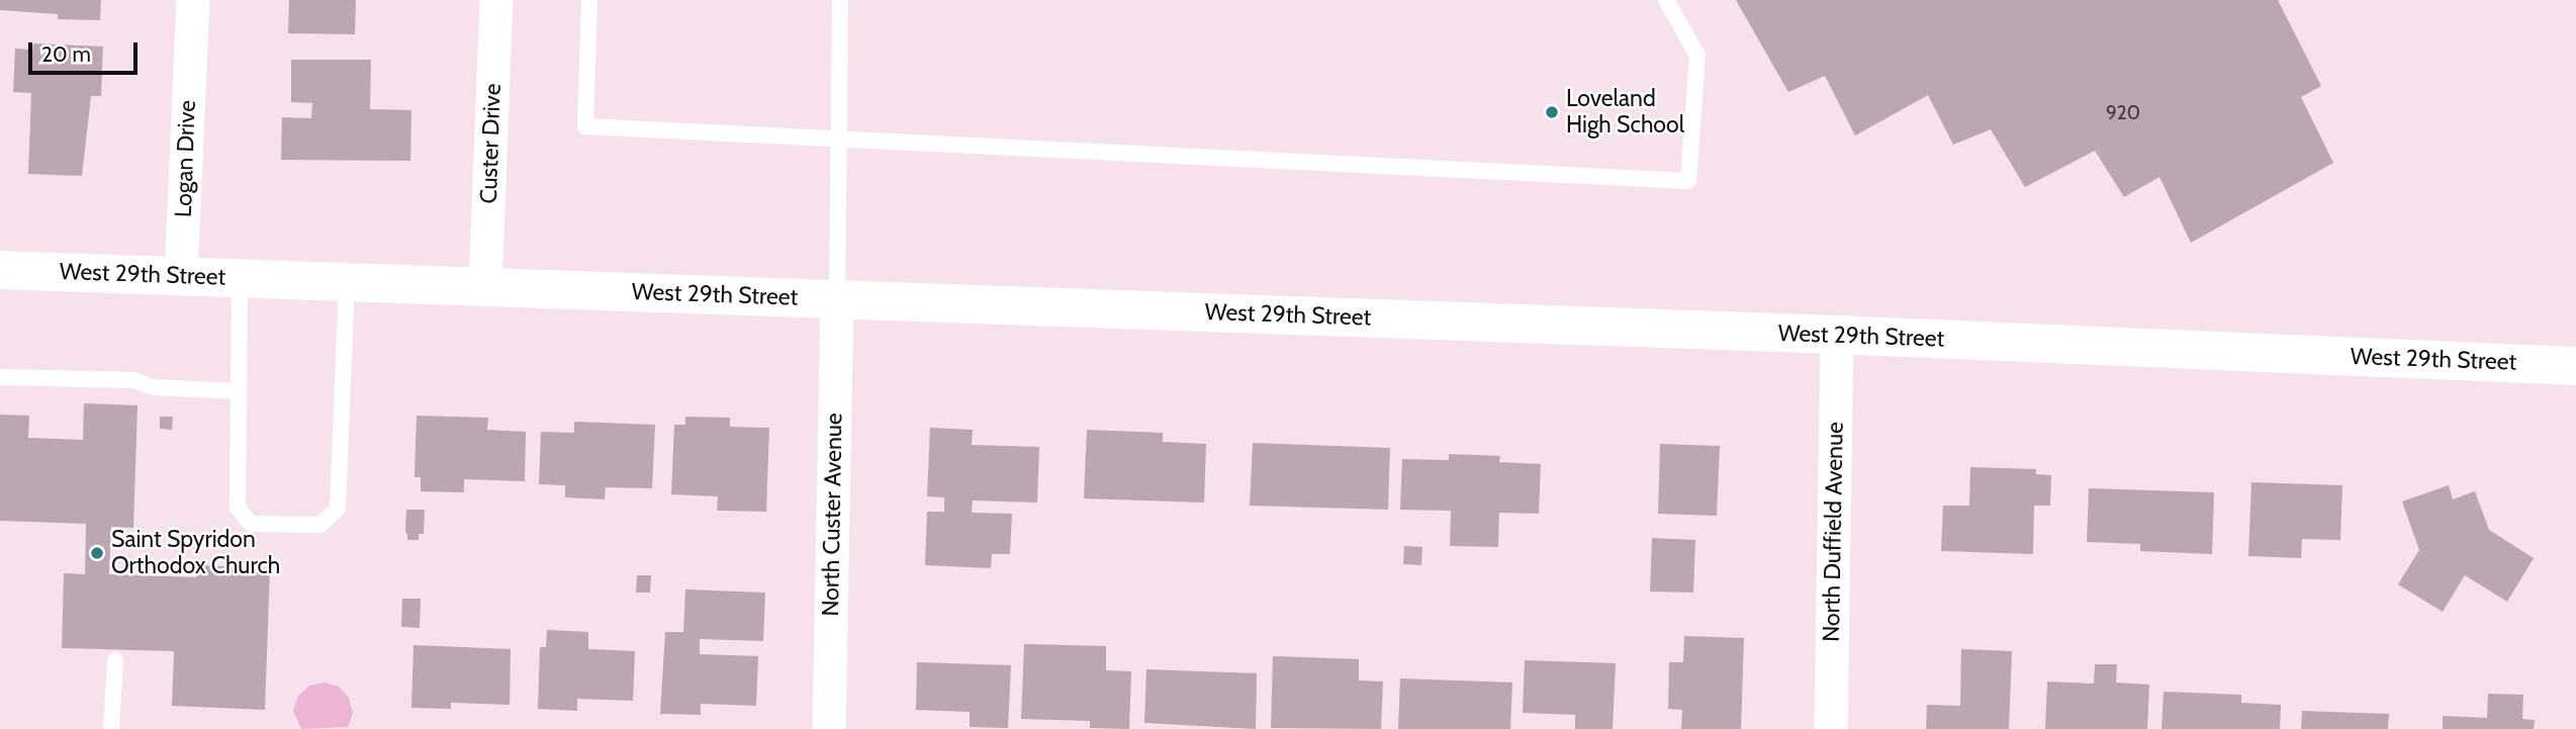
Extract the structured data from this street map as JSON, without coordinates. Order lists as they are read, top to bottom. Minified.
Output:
{"streets":{"main road":["West 29th Street"],"street":["Custer Drive","Logan Drive","North Custer Avenue","North Duffield Avenue"]},"crossings":[["Custer Drive","West 29th Street"],["Logan Drive","West 29th Street"],["West 29th Street","North Custer Avenue"],["West 29th Street","North Duffield Avenue"]],"places":["Loveland High School","Saint Spyridon Orthodox Church"],"house_numbers":["920"],"scale_bar":"20 m"}
